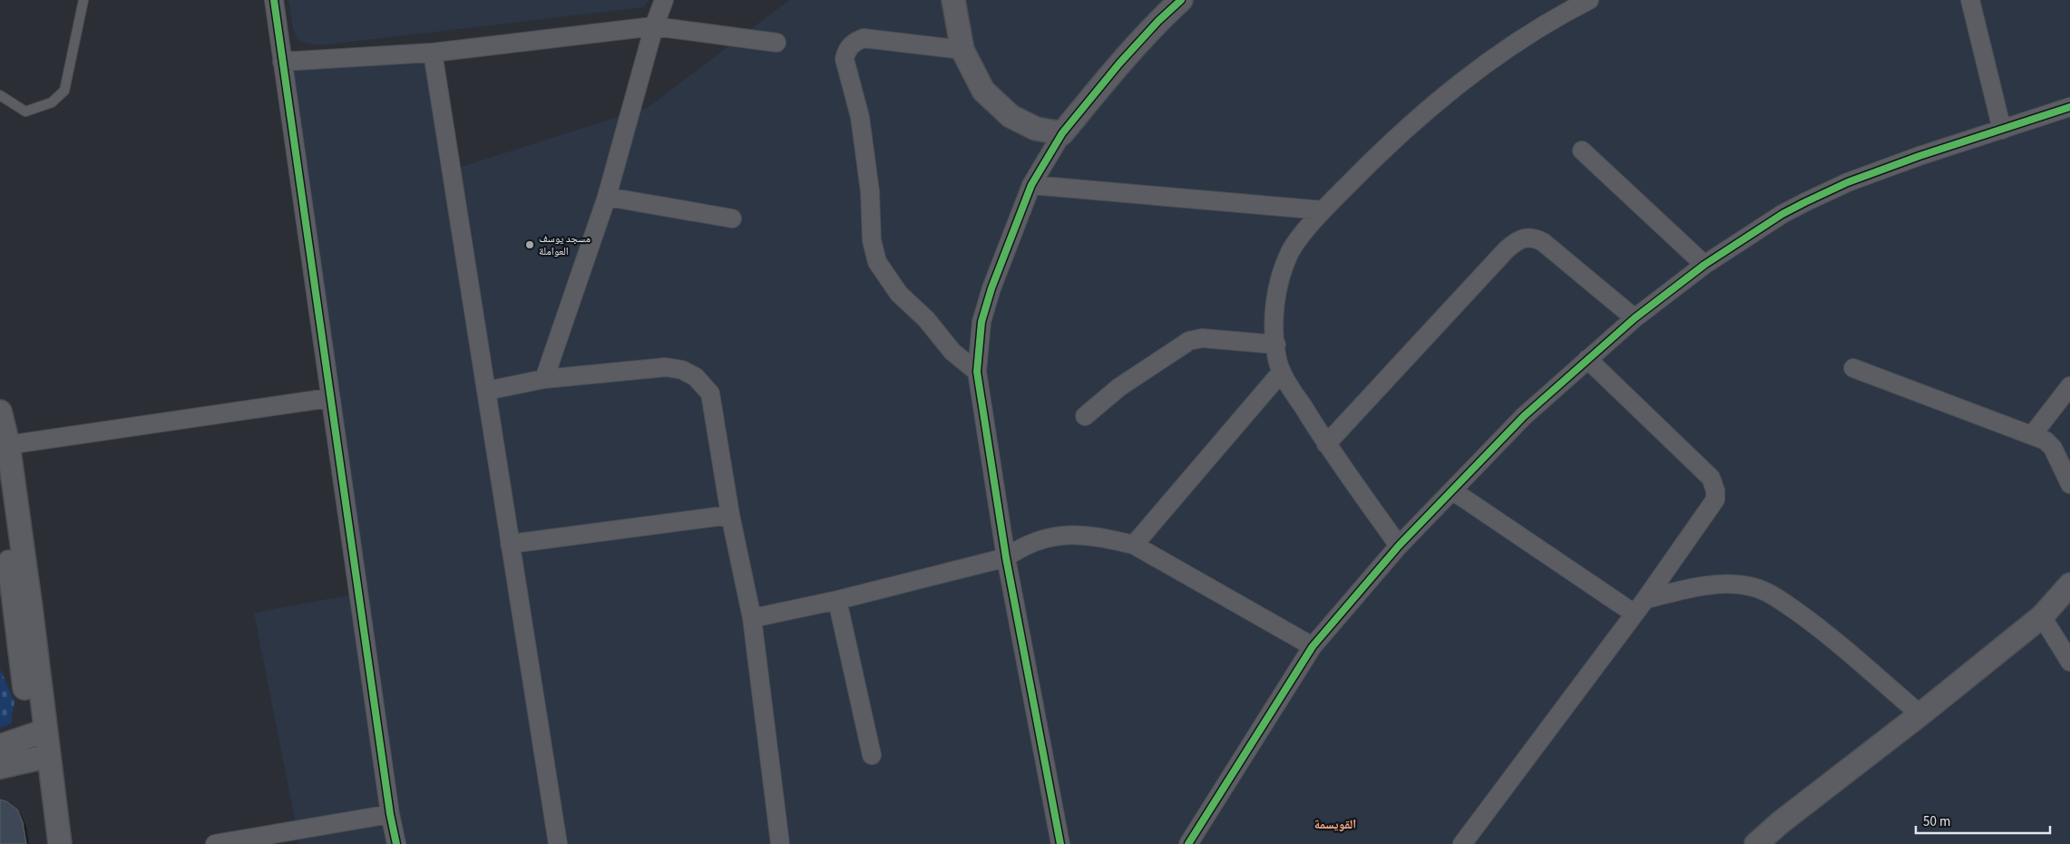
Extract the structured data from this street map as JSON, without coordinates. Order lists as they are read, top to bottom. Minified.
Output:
{"districts":["القويسمة"],"places":["مسجد يوسف العواملة"],"scale_bar":"50 m"}
